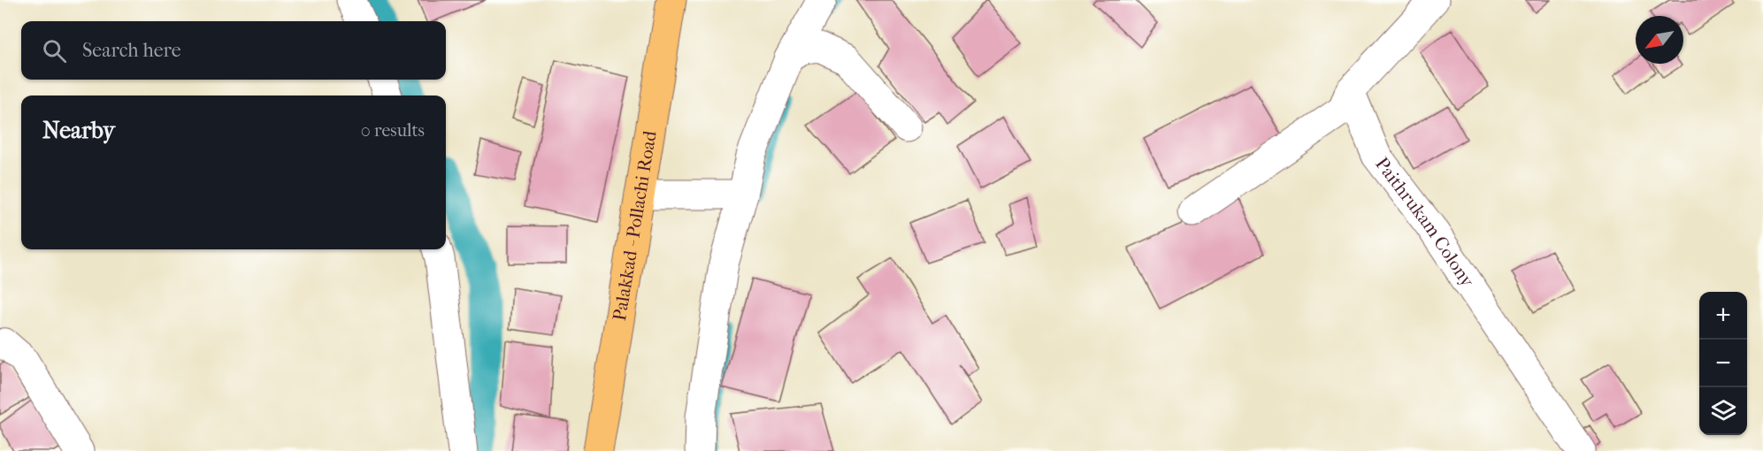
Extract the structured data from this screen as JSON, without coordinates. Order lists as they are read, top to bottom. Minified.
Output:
{"streets":{"main road":["Palakkad - Pollachi Road"],"street":["Paithrukam Colony"]},"north":"bottom left","page":{"search":"Search here","heading":["Nearby","0 results"],"map_buttons":["+","−"]}}
